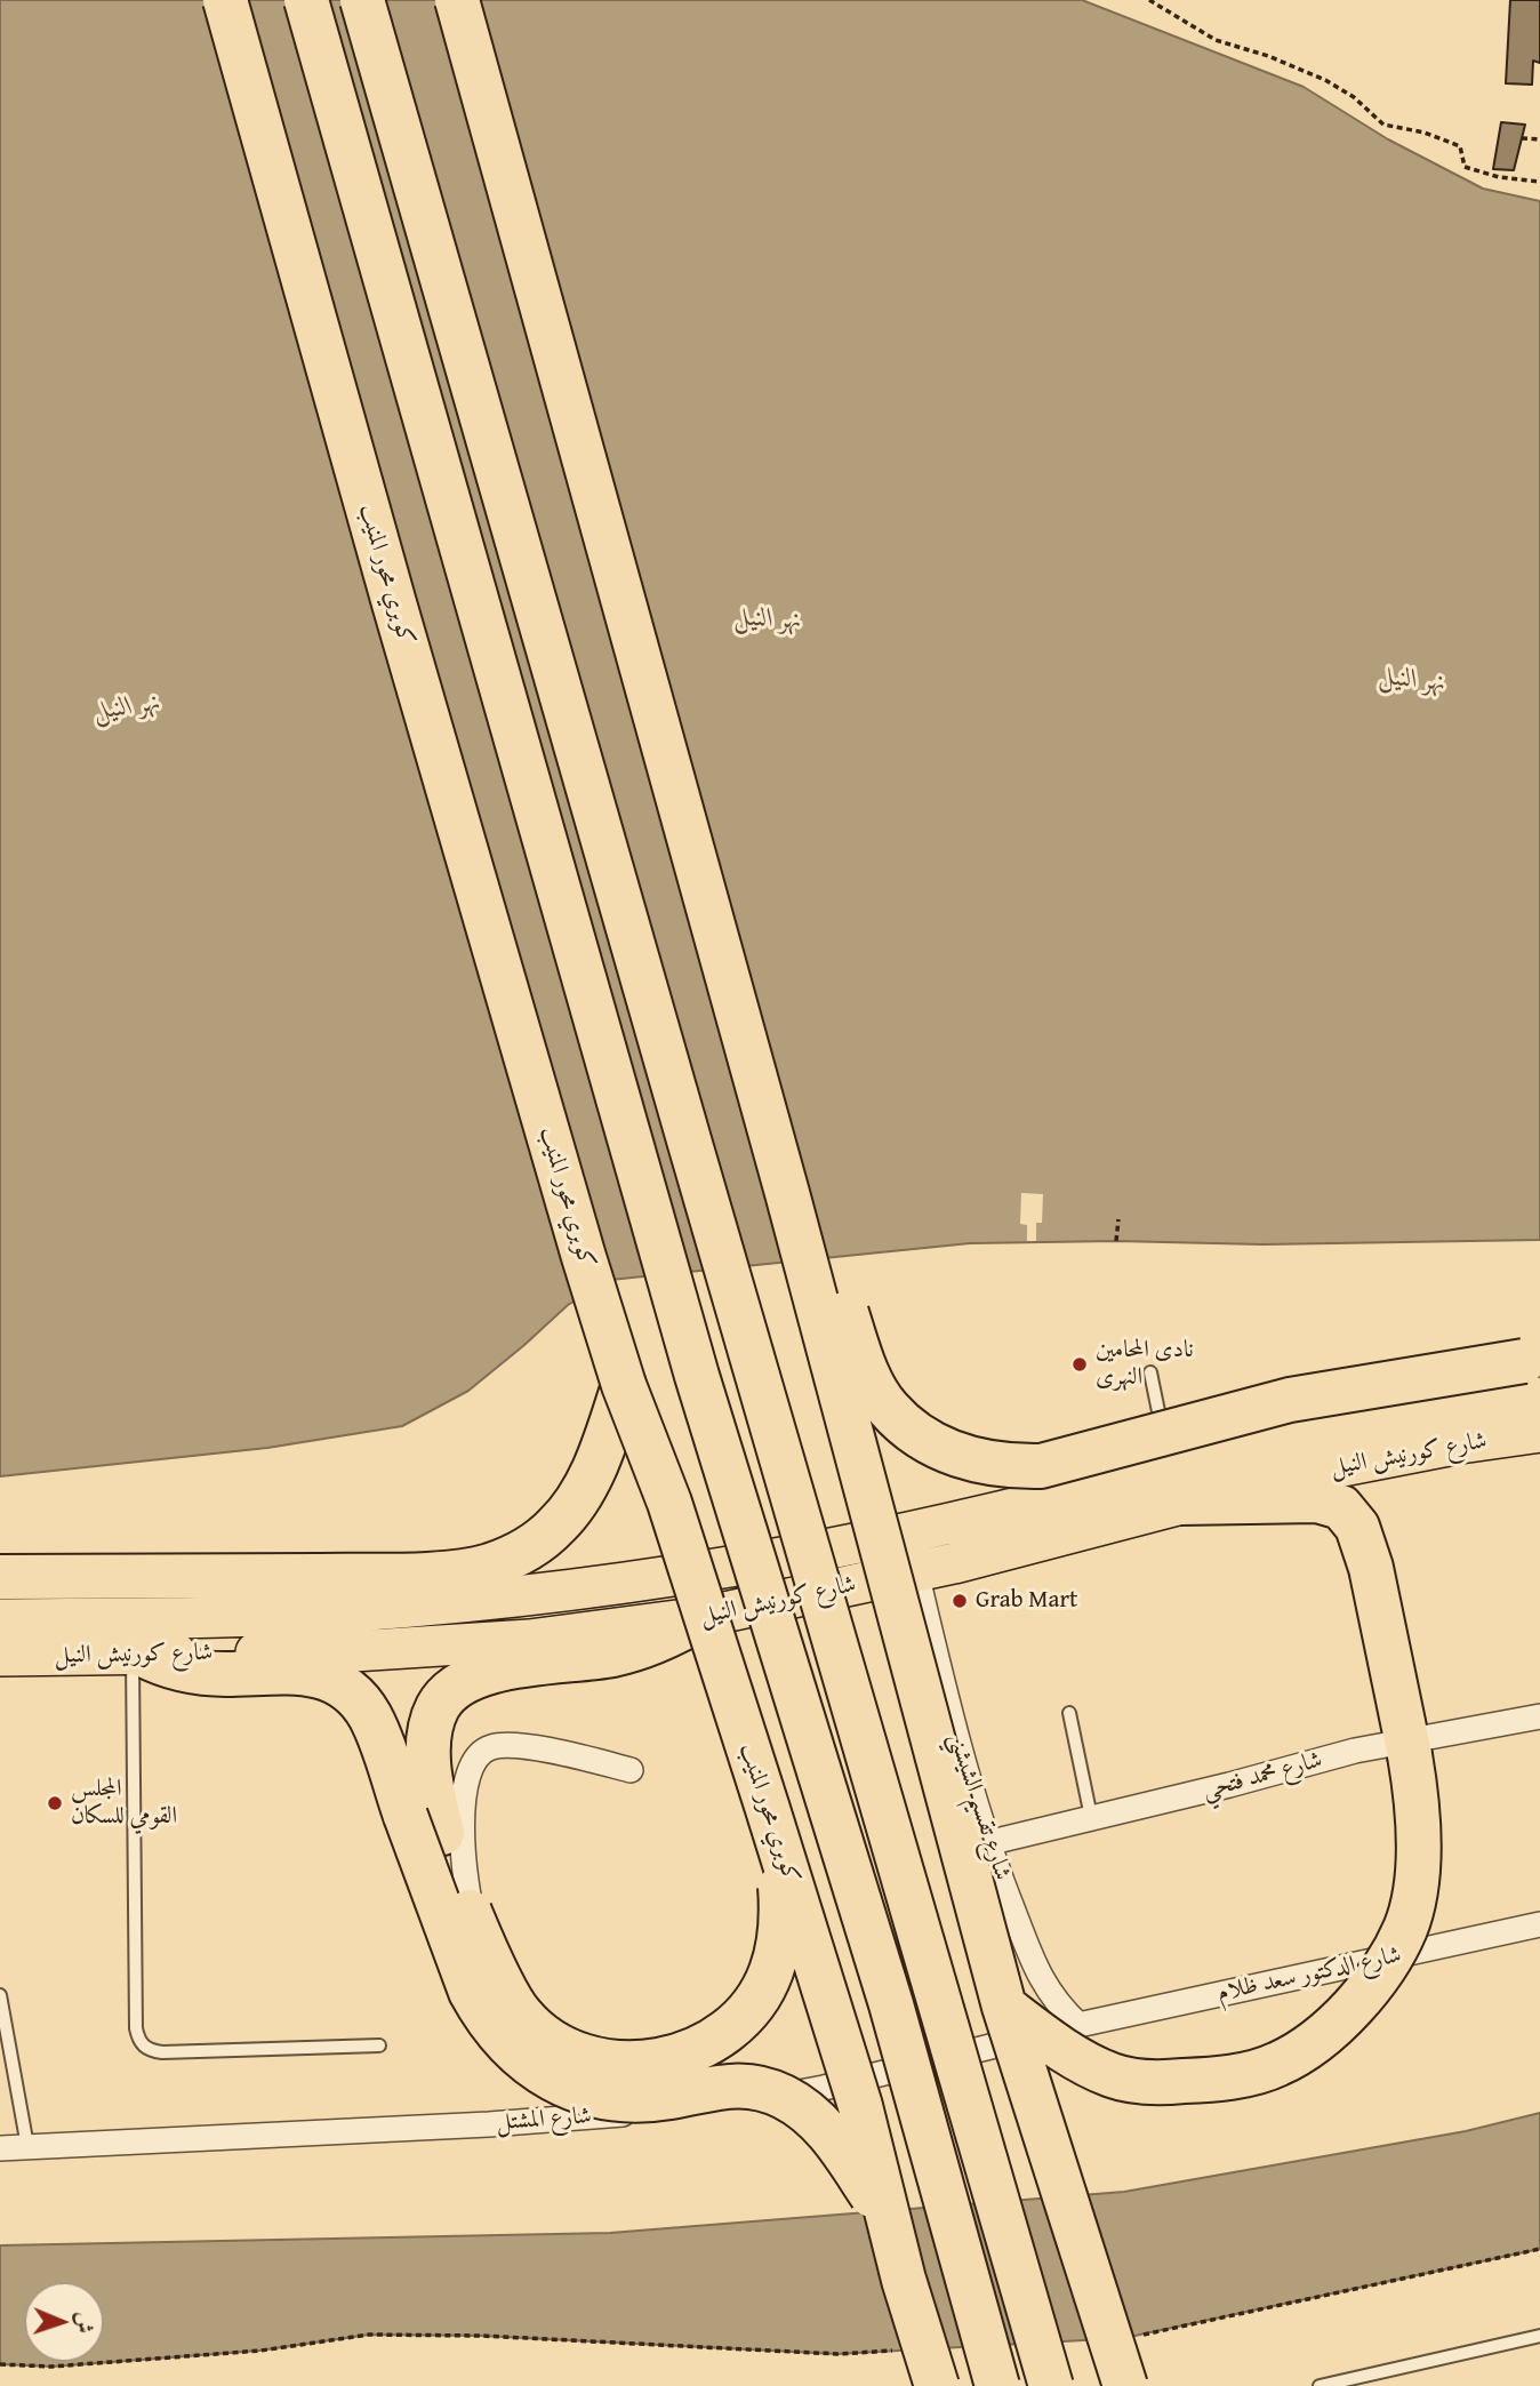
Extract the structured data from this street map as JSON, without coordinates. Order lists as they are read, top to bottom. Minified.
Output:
{"streets":{"highway":["كوبري محور المنيب","شارع كورنيش النيل"],"street":["شارع محمد فتحي","شارع تقسيم الشيشني","شارع الدكتور سعد ظلام","شارع المشتل"]},"crossings":[["شارع كورنيش النيل","شارع تقسيم الشيشني"],["شارع محمد فتحي","شارع تقسيم الشيشني"],["شارع تقسيم الشيشني","شارع الدكتور سعد ظلام"],["شارع تقسيم الشيشني","شارع المشتل"],["شارع الدكتور سعد ظلام","شارع المشتل"]],"water":["نهر النيل"],"places":["نادى المحامين النهرى","Grab Mart","المجلس القومي للسكان"],"north":"right"}
